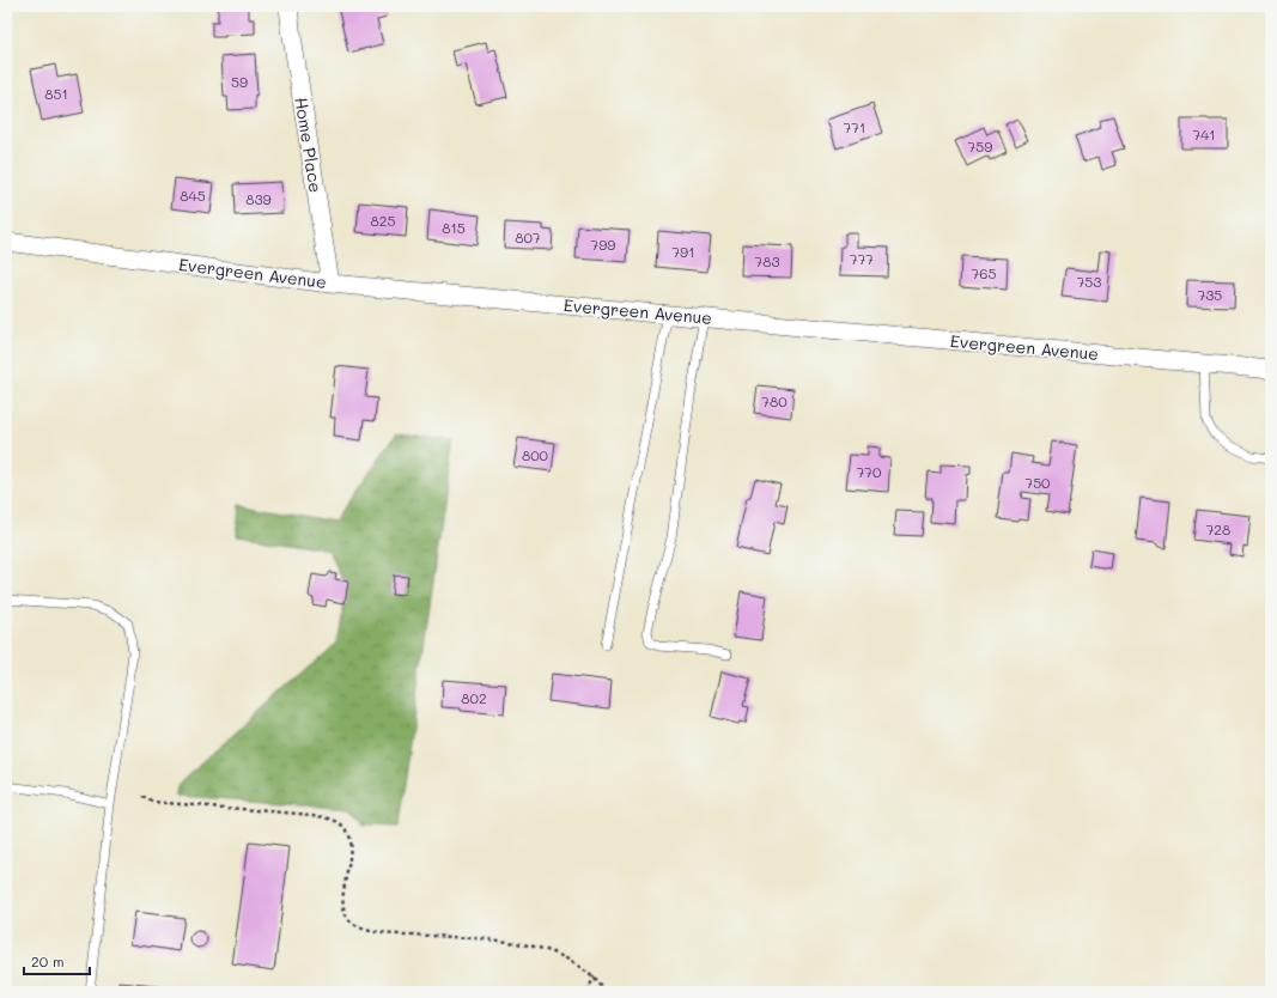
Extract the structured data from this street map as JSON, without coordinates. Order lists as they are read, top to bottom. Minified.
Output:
{"streets":{"street":["Home Place","Evergreen Avenue"]},"crossings":[["Home Place","Evergreen Avenue"]],"house_numbers":["59","851","771","741","759","845","839","825","815","807","799","791","777","783","765","753","735","780","800","770","750","728","802"],"scale_bar":"20 m"}
